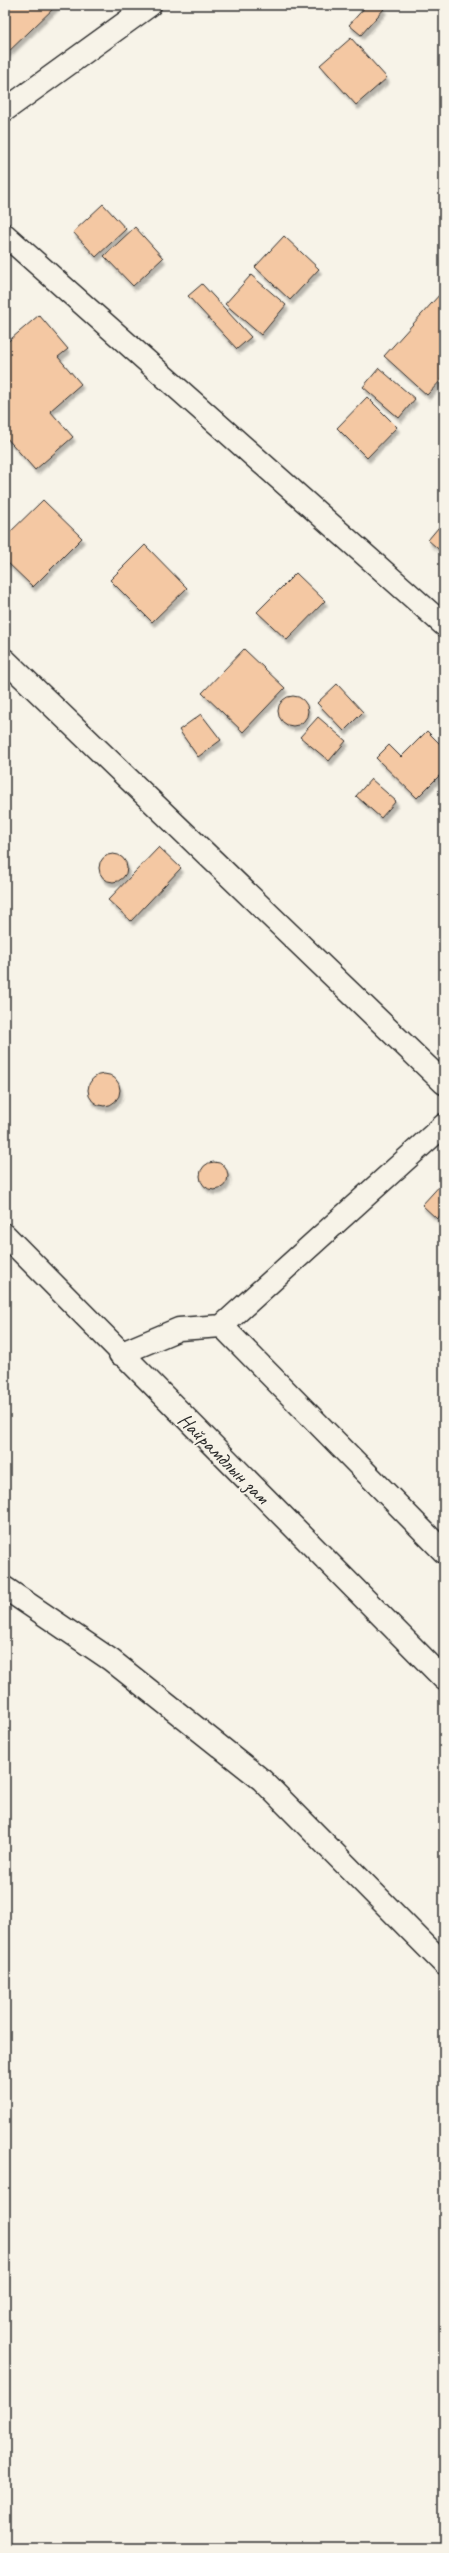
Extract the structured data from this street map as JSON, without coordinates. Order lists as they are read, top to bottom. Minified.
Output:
{"streets":{"street":["Найрамдлын зам"]}}
